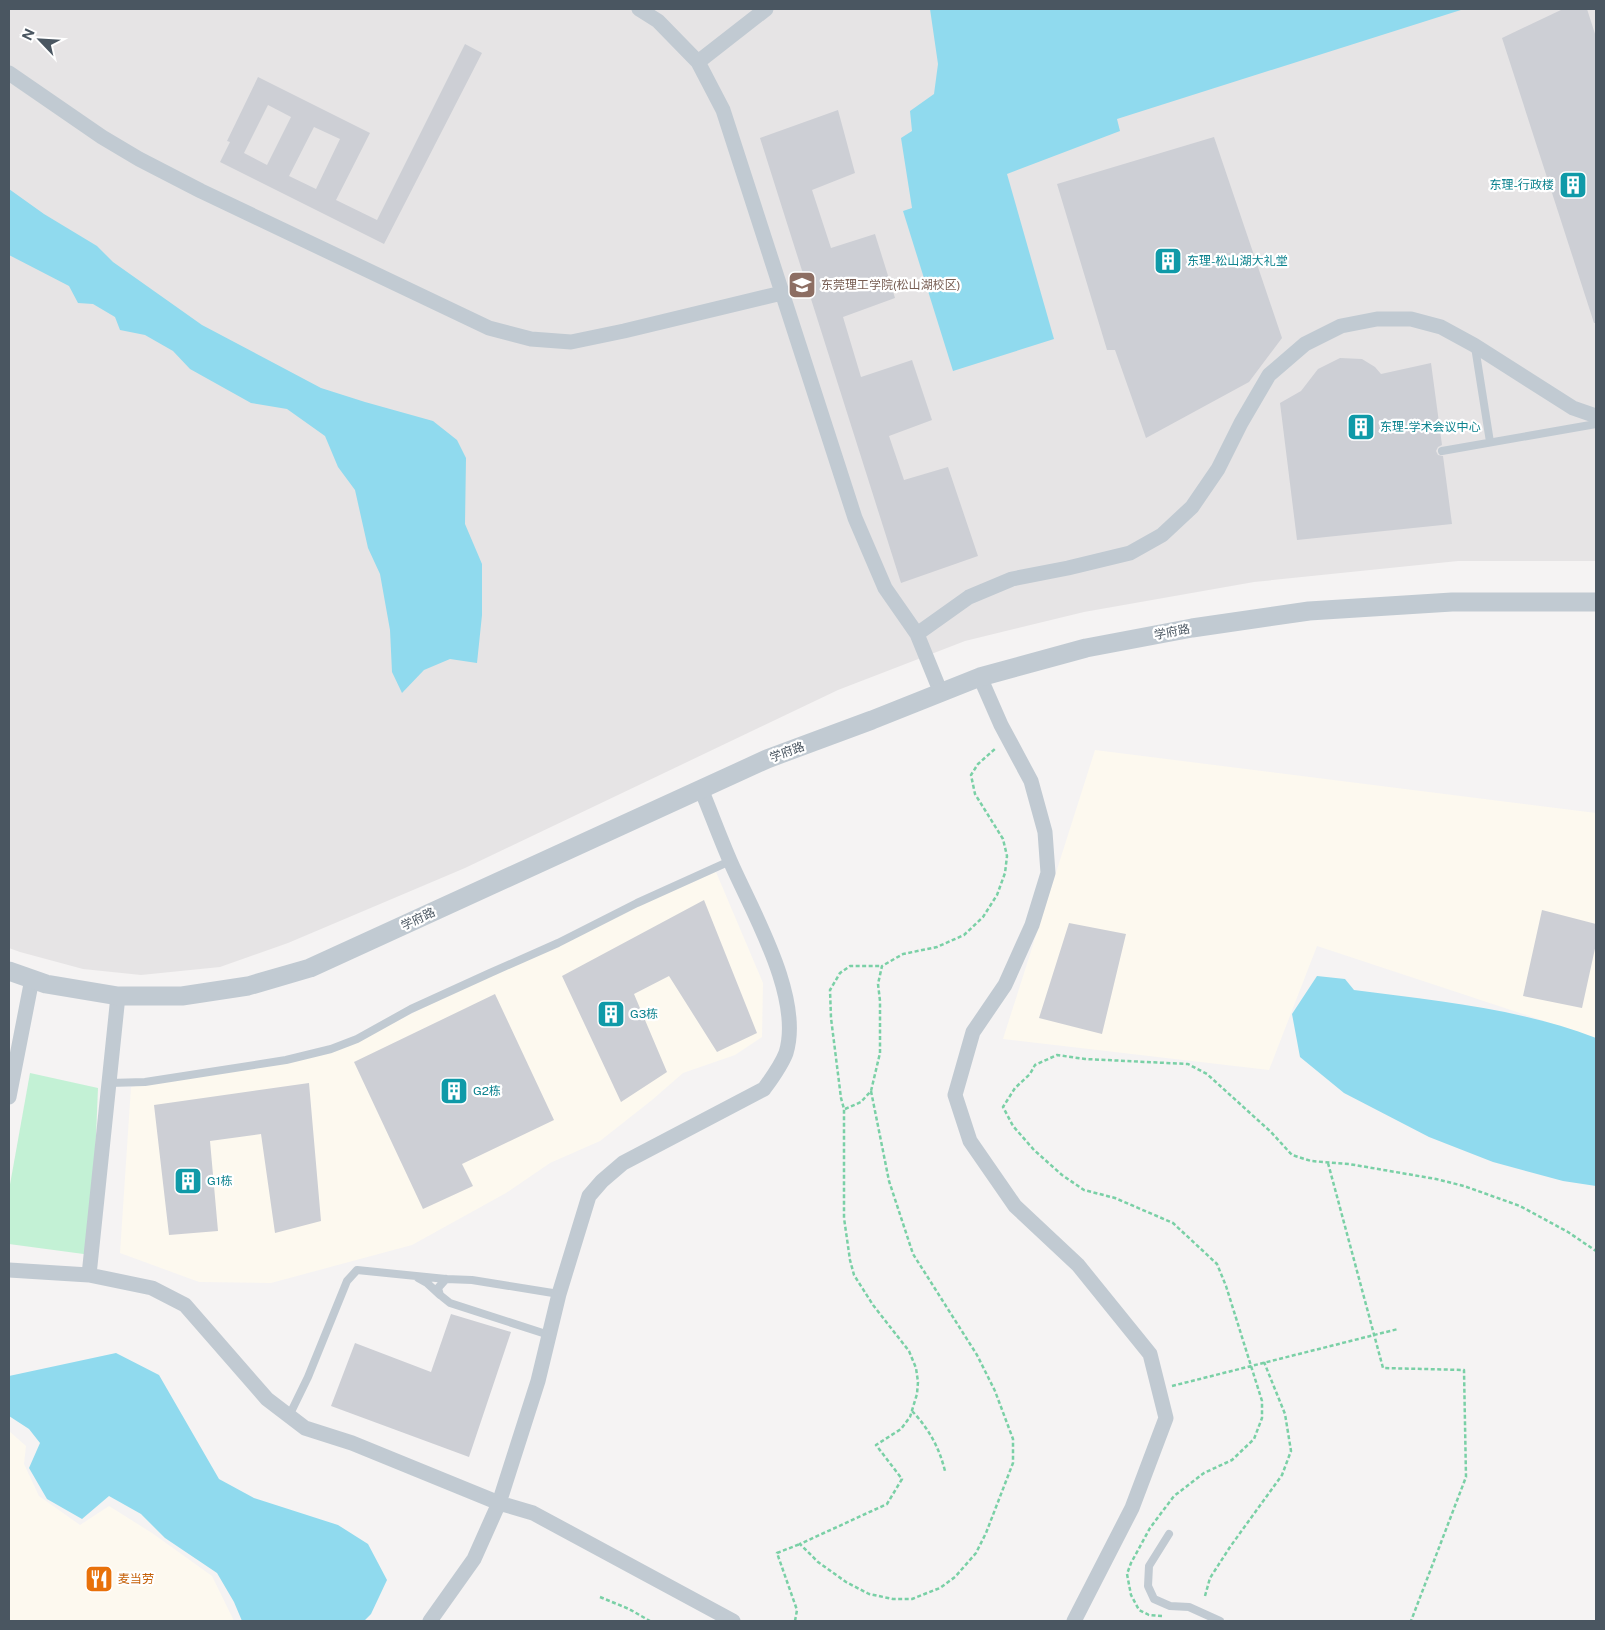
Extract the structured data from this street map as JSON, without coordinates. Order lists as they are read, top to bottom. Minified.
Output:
{"streets":{"street":["学府路"]},"places":{"building":["东理-行政楼","东理-松山湖大礼堂","东理-学术会议中心","G3栋","G2栋","G1栋"],"school or university":["东莞理工学院(松山湖校区)"],"restaurant":["麦当劳"]},"north":"top left"}
